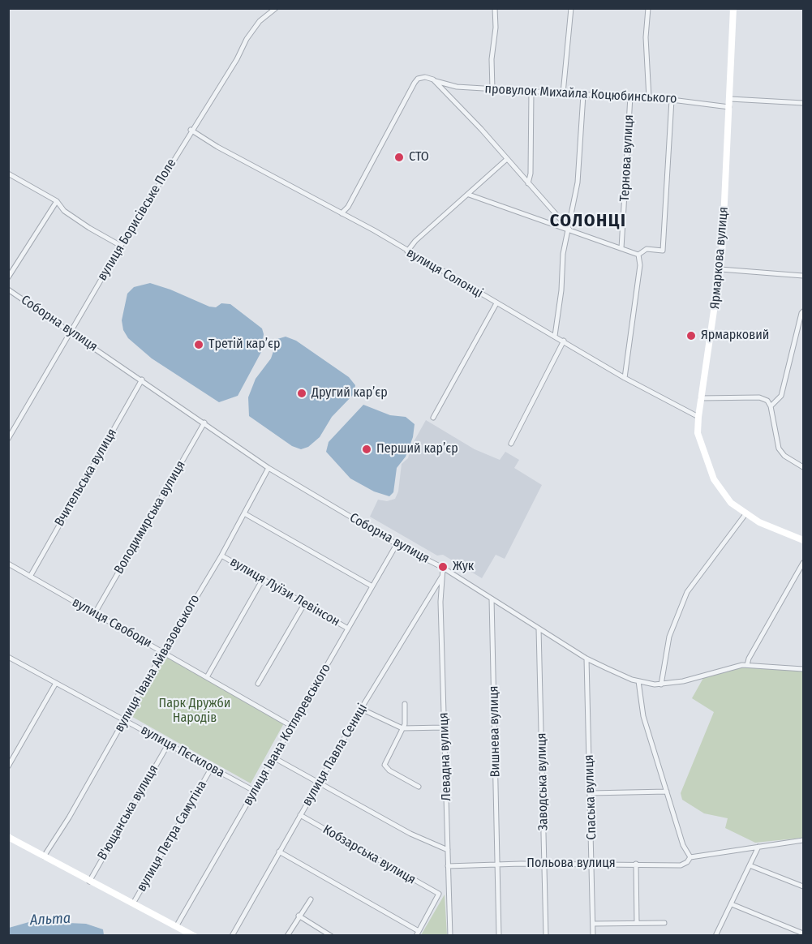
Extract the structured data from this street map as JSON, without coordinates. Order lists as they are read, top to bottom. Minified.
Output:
{"streets":{"main road":["Ярмаркова вулиця"],"street":["провулок Михайла Коцюбинського","Тернова вулиця","вулиця Борисівське Поле","вулиця Солонці","Соборна вулиця","Вчительська вулиця","Володимирська вулиця","вулиця Луїзи Левінсон","вулиця Свободи","вулиця Івана Айвазовського","Вишнева вулиця","вулиця Івана Котляревського","вулиця Пєсклова","вулиця Павла Сениці","Левадна вулиця","Заводська вулиця","Спаська вулиця","В'ющанська вулиця","вулиця Петра Самутіна","Кобзарська вулиця","Польова вулиця"]},"crossings":[["провулок Михайла Коцюбинського","Тернова вулиця"],["провулок Михайла Коцюбинського","Ярмаркова вулиця"],["вулиця Борисівське Поле","вулиця Солонці"],["вулиця Борисівське Поле","Соборна вулиця"],["Ярмаркова вулиця","вулиця Солонці"],["Соборна вулиця","Вчительська вулиця"],["Соборна вулиця","Володимирська вулиця"],["Соборна вулиця","вулиця Івана Айвазовського"],["Соборна вулиця","Вишнева вулиця"],["Соборна вулиця","вулиця Івана Котляревського"],["Соборна вулиця","Заводська вулиця"],["Соборна вулиця","Спаська вулиця"],["Вчительська вулиця","вулиця Свободи"],["Володимирська вулиця","вулиця Свободи"],["вулиця Луїзи Левінсон","вулиця Івана Айвазовського"],["вулиця Луїзи Левінсон","вулиця Івана Котляревського"],["вулиця Свободи","вулиця Івана Айвазовського"],["вулиця Свободи","вулиця Івана Котляревського"],["вулиця Івана Айвазовського","вулиця Пєсклова"],["Вишнева вулиця","Польова вулиця"],["вулиця Івана Котляревського","вулиця Пєсклова"],["вулиця Пєсклова","В'ющанська вулиця"],["вулиця Пєсклова","вулиця Петра Самутіна"],["вулиця Павла Сениці","Левадна вулиця"],["вулиця Павла Сениці","Кобзарська вулиця"],["Левадна вулиця","Польова вулиця"],["Заводська вулиця","Польова вулиця"],["Спаська вулиця","Польова вулиця"]],"districts":["СОЛОНЦІ"],"water":["Альта"],"parks":["Парк Дружби Народів"],"places":["СТО","Ярмарковий","Третій кар’єр","Другий кар’єр","Перший кар’єр","Жук"]}
